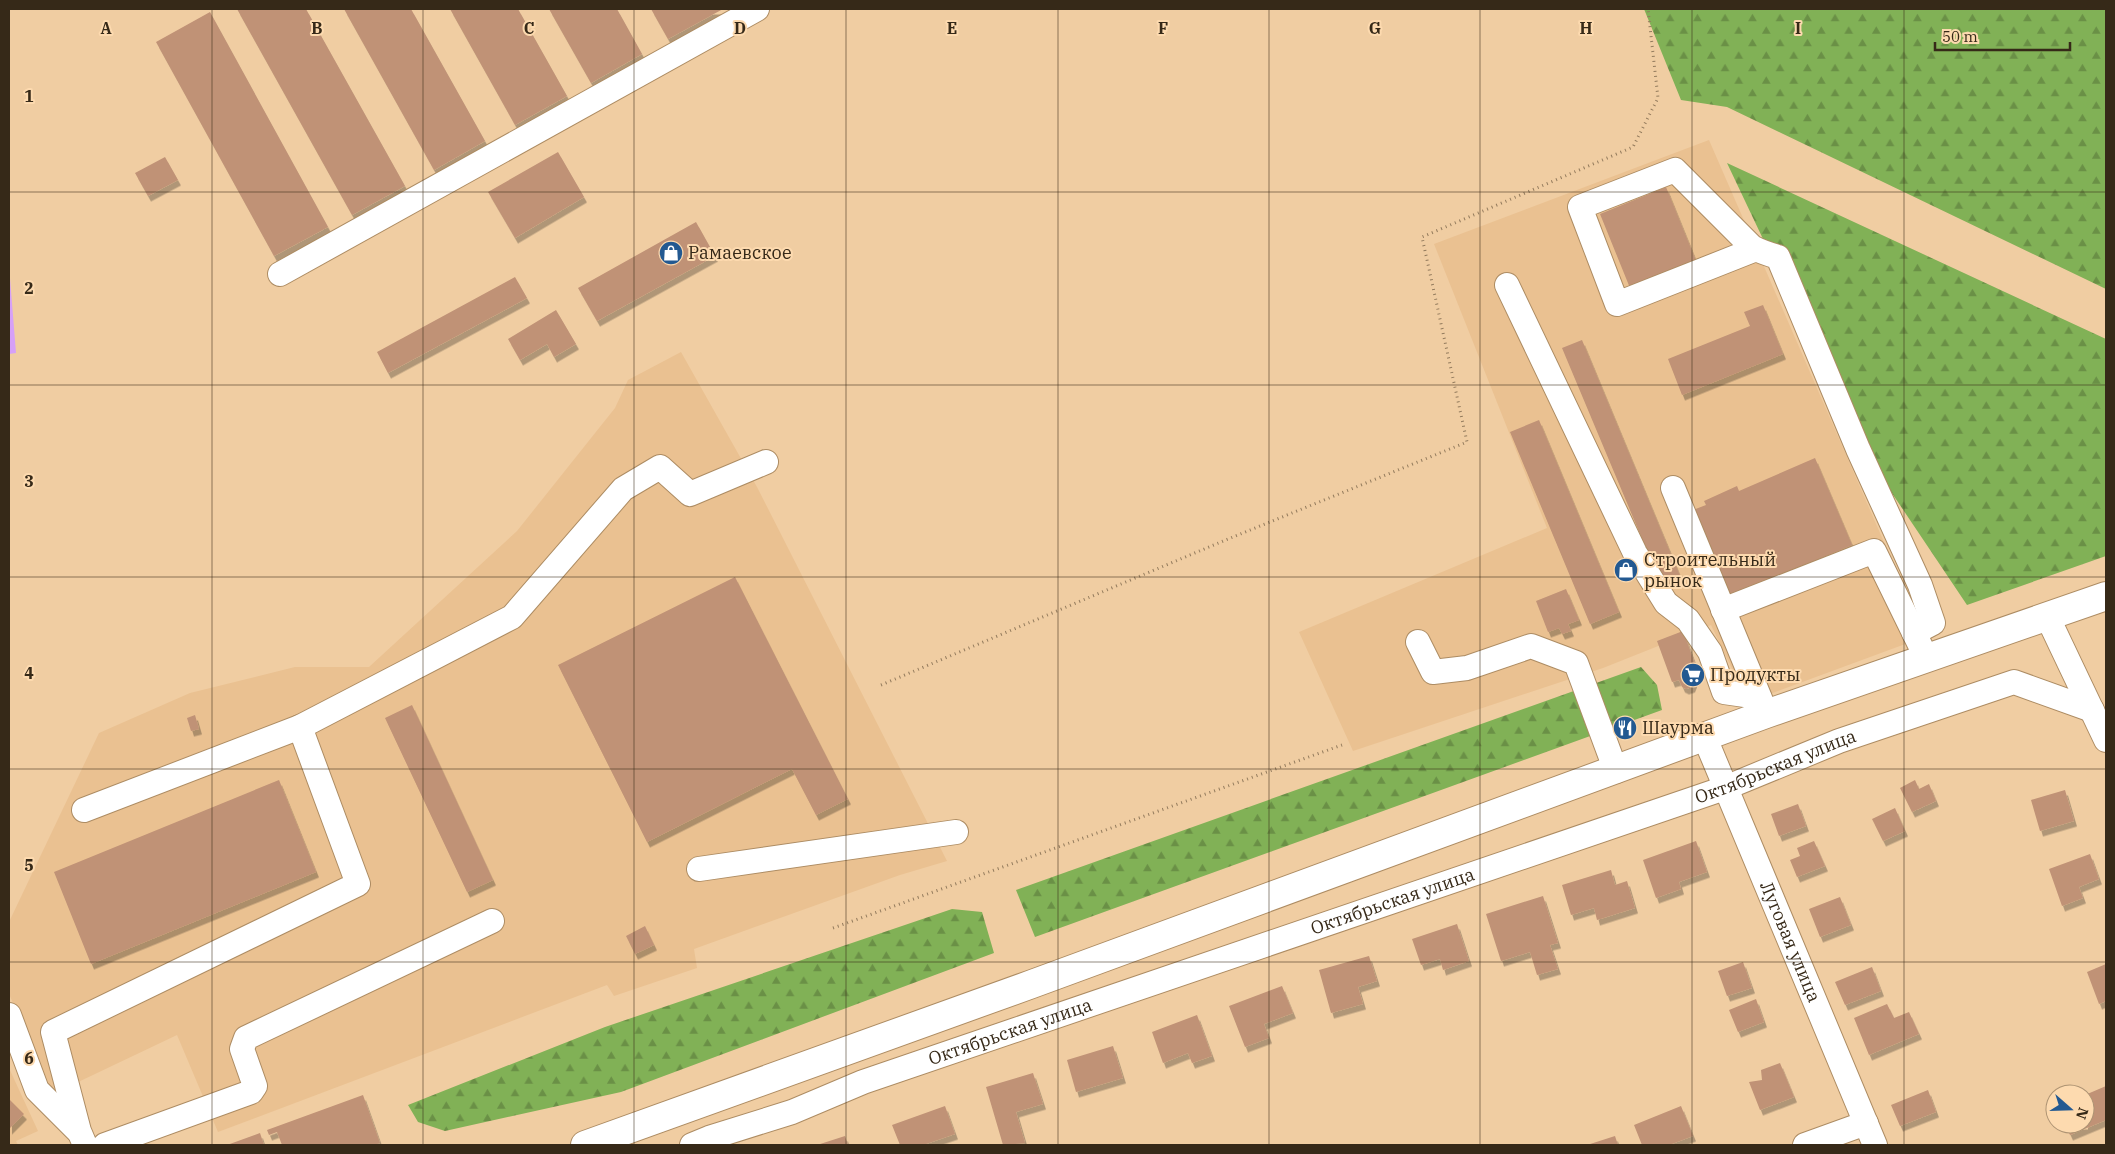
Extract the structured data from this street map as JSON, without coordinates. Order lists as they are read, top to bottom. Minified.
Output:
{"streets":{"street":["Октябрьская улица","Луговая улица"]},"crossings":[["Октябрьская улица","Луговая улица"]],"places":{"shop":["Рамаевское","Строительный рынок"],"supermarket":["Продукты"],"restaurant":["Шаурма"]},"scale_bar":"50 m","north":"right","grid":{"columns":["A","B","C","D","E","F","G","H","I"],"rows":["1","2","3","4","5","6"]}}
